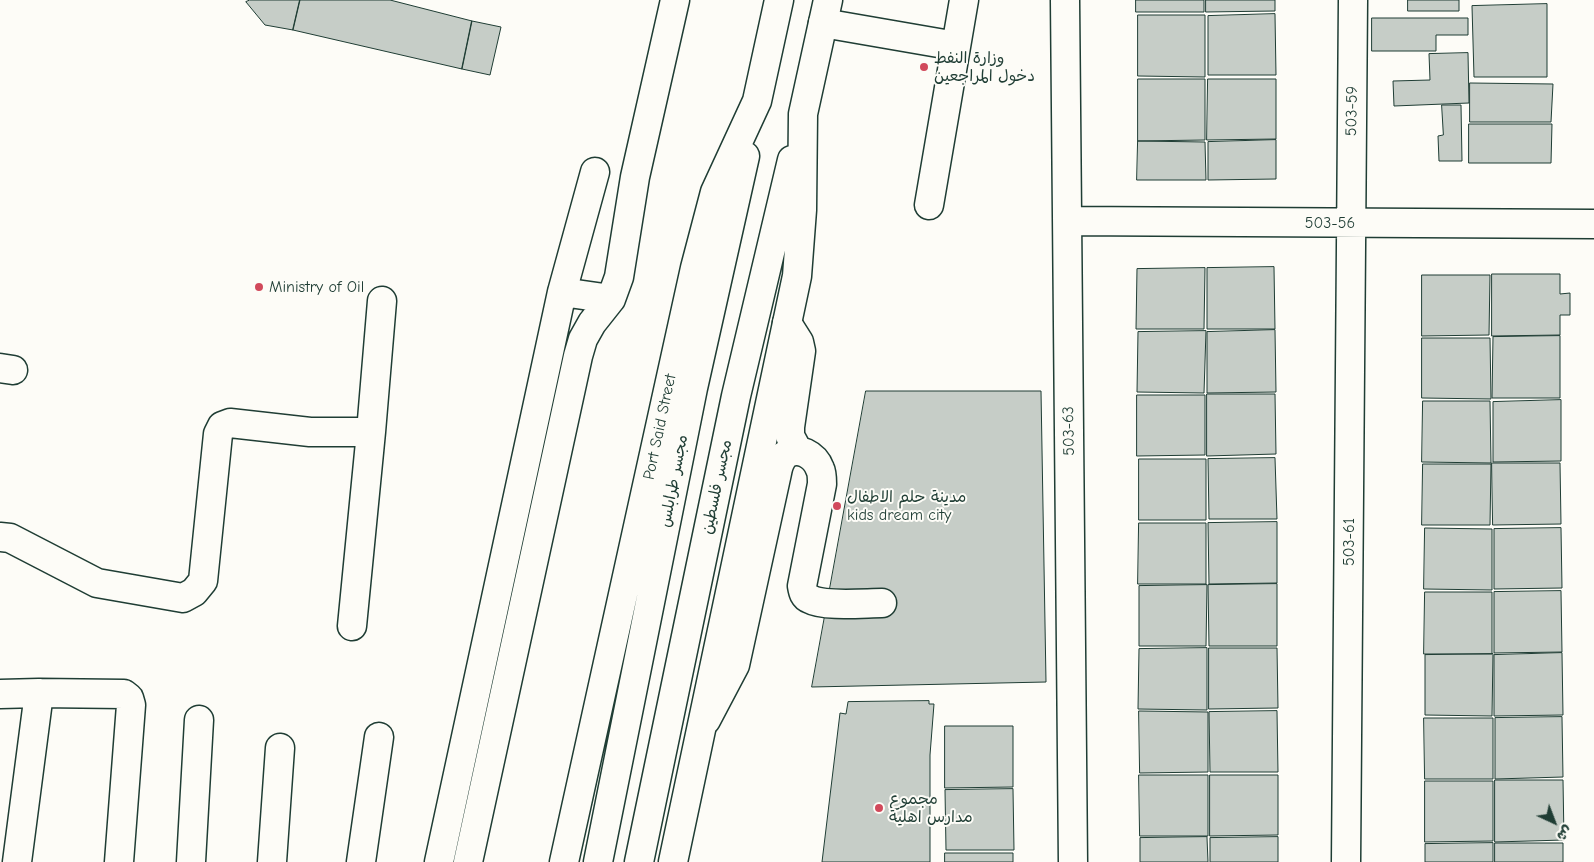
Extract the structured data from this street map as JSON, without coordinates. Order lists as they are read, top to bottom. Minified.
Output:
{"streets":{"main road":["503-59","503-56","Port Said Street","503-63","مجسر طرابلس","مجسر فلسطين","503-61"]},"crossings":[["503-59","503-56"],["503-59","503-61"],["503-56","503-63"],["503-56","503-61"],["Port Said Street","مجسر طرابلس"]],"places":["وزارة النفط دخول المراجعين","Ministry of Oil","مدينة حلم الاطفال kids dream city","مجموع مدارس اهلية"],"north":"bottom right"}
